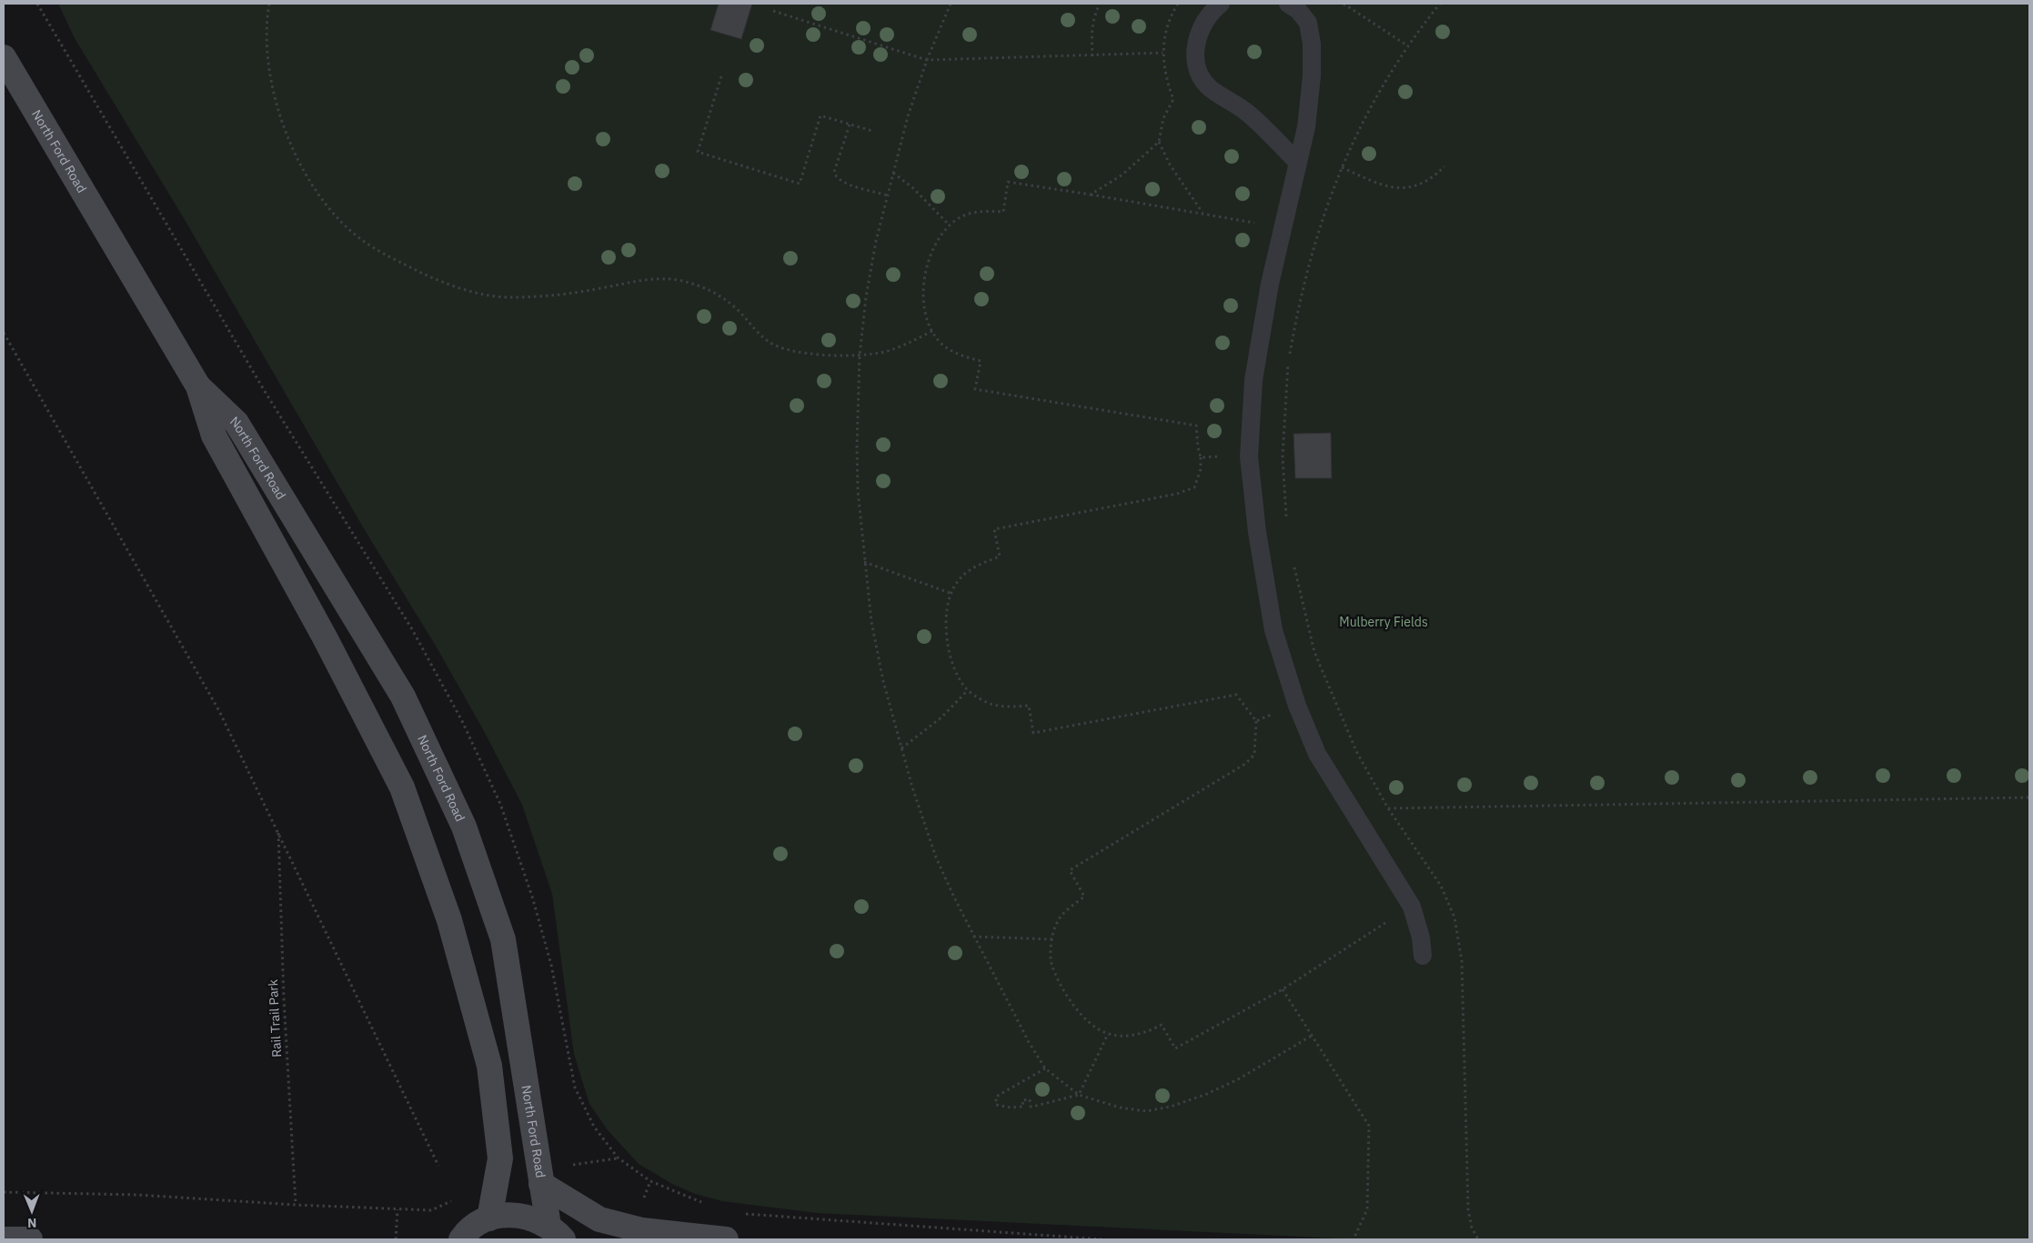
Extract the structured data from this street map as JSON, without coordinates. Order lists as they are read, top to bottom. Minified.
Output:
{"streets":{"main road":["North Ford Road"],"path":["Rail Trail Park"]},"parks":["Mulberry Fields"],"north":"bottom"}
